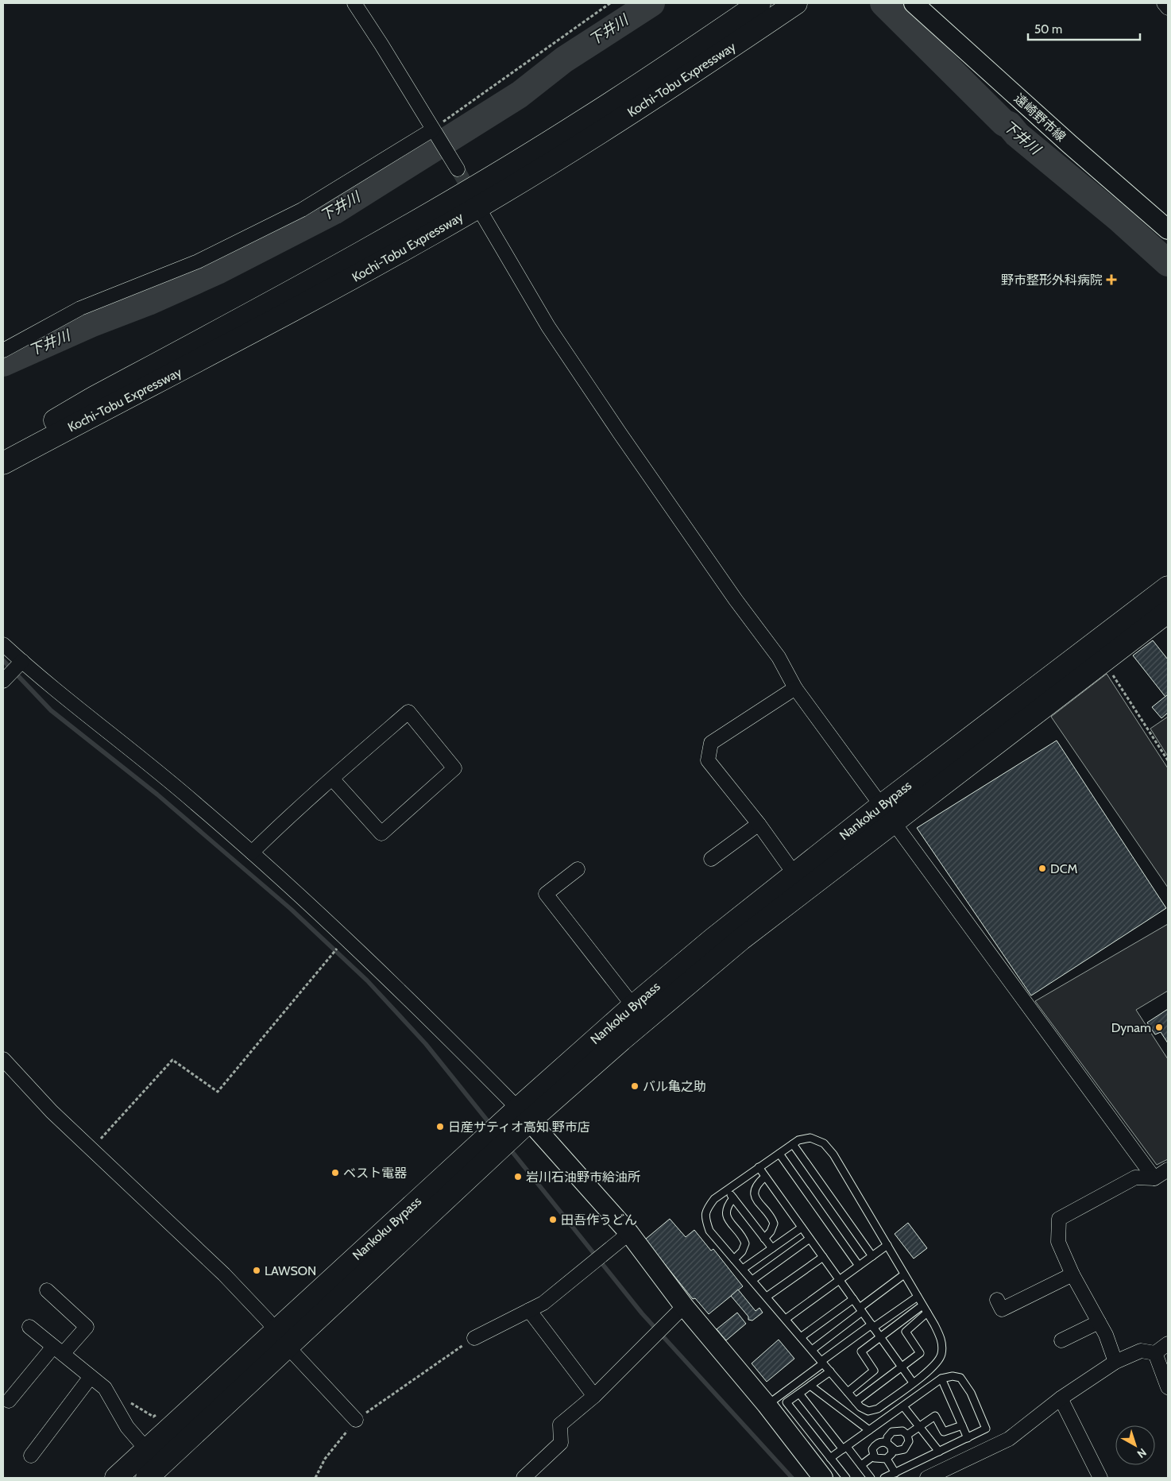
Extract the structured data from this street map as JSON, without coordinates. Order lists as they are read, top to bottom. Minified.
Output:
{"streets":{"highway":["Kochi-Tobu Expressway","Nankoku Bypass"],"street":["遠崎野市線"]},"water":["下井川"],"places":{"health":["野市整形外科病院"],"other":["DCM","Dynam","バル亀之助","日産サティオ高知 野市店","ベスト電器","岩川石油野市給油所","田吾作うどん","LAWSON"]},"scale_bar":"50 m","north":"bottom right"}
